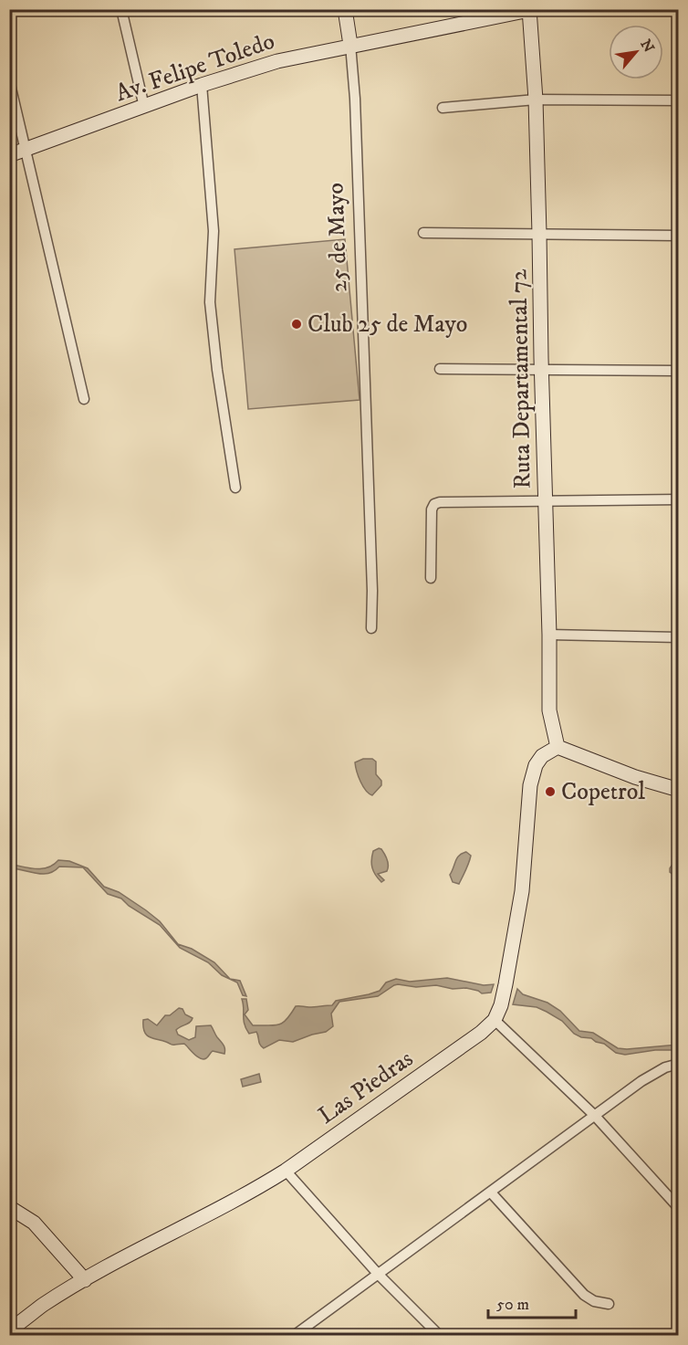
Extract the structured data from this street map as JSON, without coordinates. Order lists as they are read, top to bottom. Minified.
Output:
{"streets":{"main road":["Av. Felipe Toledo","25 de Mayo","Ruta Departamental 72","Las Piedras"]},"crossings":[["Av. Felipe Toledo","25 de Mayo"],["Av. Felipe Toledo","Ruta Departamental 72"],["Ruta Departamental 72","Las Piedras"]],"places":["Club 25 de Mayo","Copetrol"],"scale_bar":"50 m","north":"top right"}
